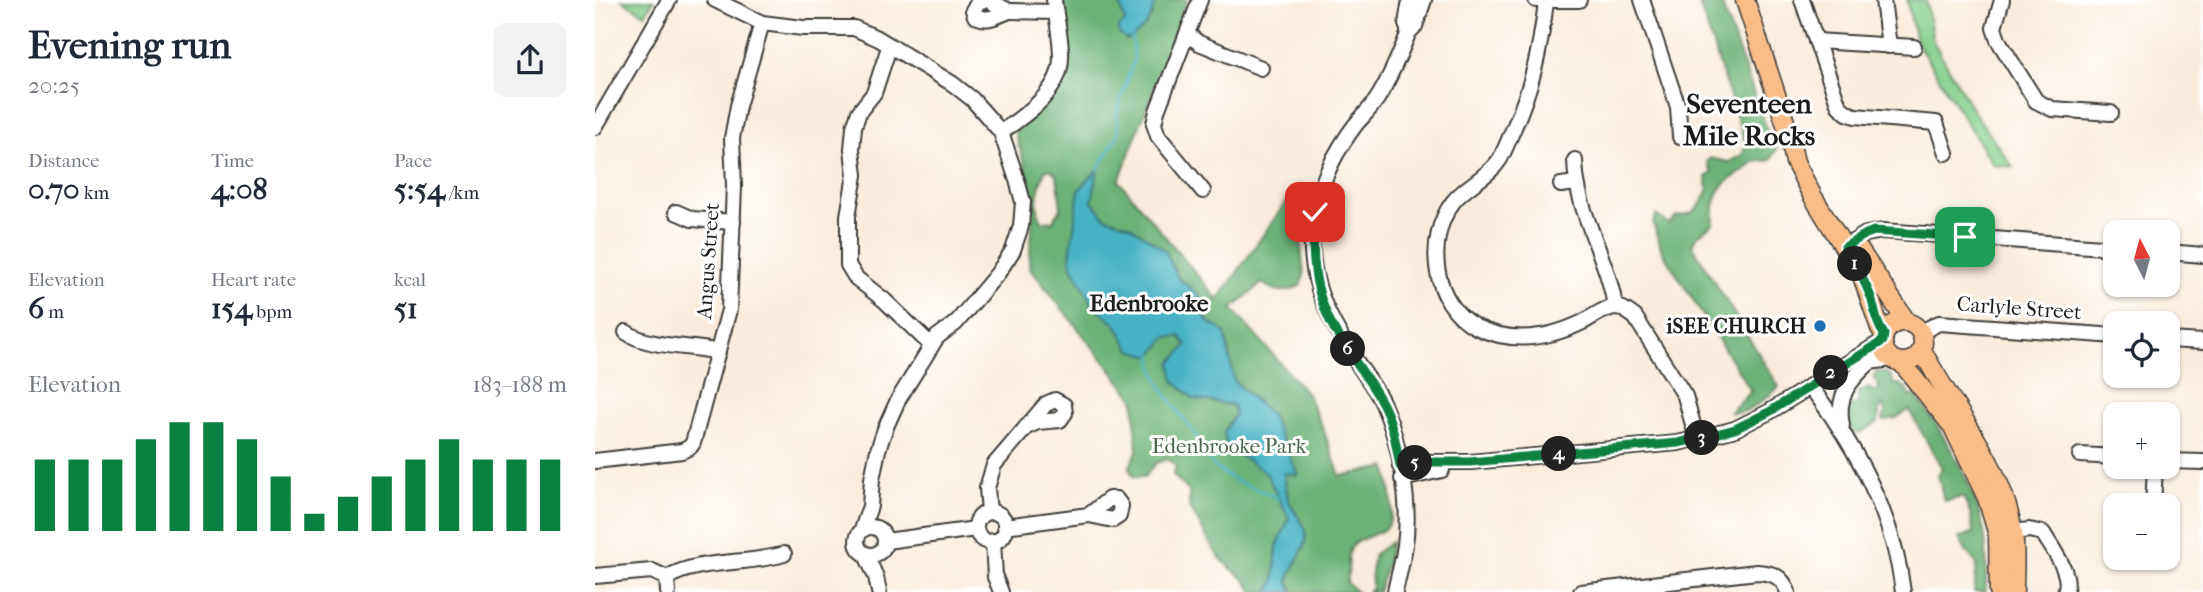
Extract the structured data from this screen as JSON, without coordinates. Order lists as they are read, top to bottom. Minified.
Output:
{"streets":{"street":["Angus Street","Carlyle Street"]},"districts":["Seventeen Mile Rocks","Edenbrooke"],"parks":["Edenbrooke Park"],"places":["iSEE CHURCH"],"north":"top","page":{"heading":["Evening run","20:25"],"stats":[["Distance","0.70 km"],["Time","4:08"],["Pace","5:54 /km"],["Elevation","6 m"],["Heart rate","154 bpm"],["kcal","51"]],"map_buttons":["+","−"],"pins":["1","6","2","3","4","5"],"chart":["Elevation","183–188 m"]}}
